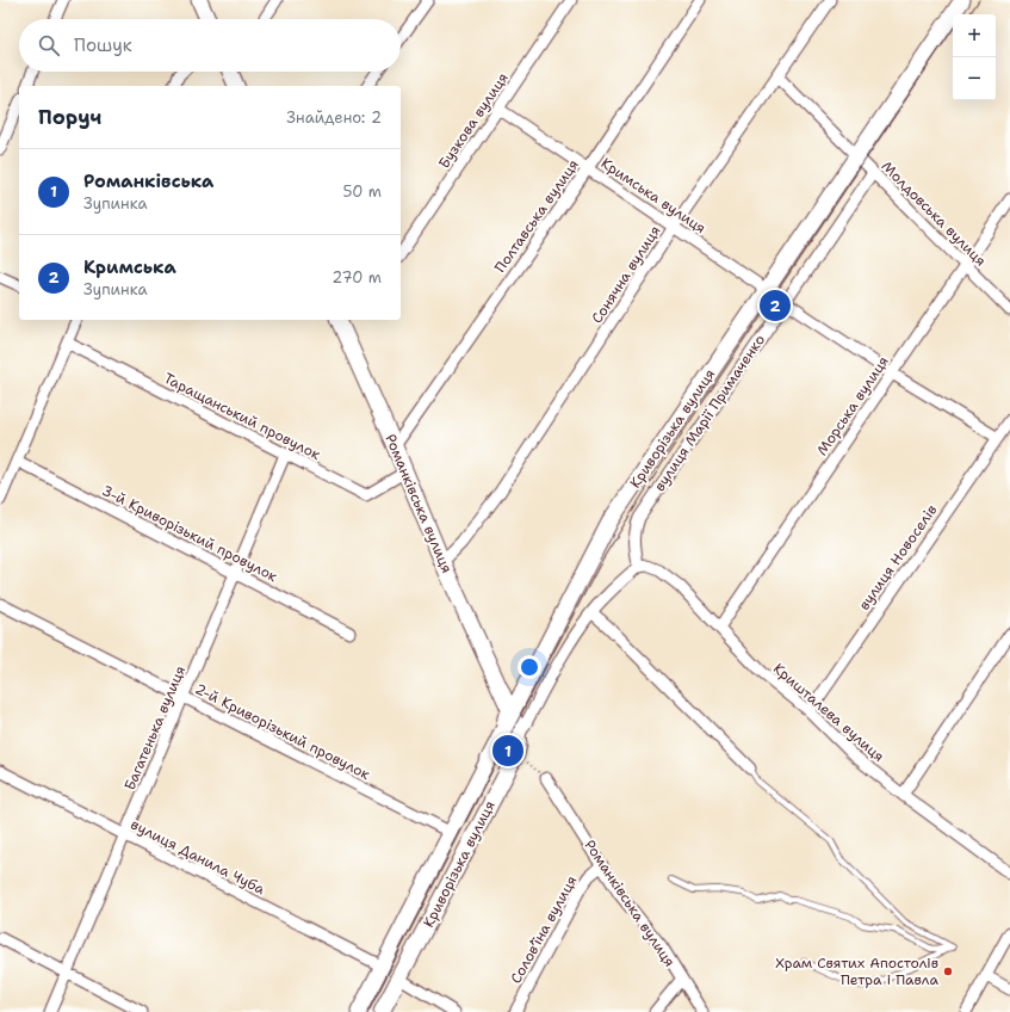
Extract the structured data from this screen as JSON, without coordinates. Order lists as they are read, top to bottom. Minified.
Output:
{"streets":{"main road":["Криворізька вулиця","Романківська вулиця"],"street":["Бузкова вулиця","Кримська вулиця","Молдовська вулиця","Полтавська вулиця","Сонячна вулиця","Морська вулиця","вулиця Марії Примаченко","Таращанський провулок","3-й Криворізький провулок","вулиця Новоселів","Кришталева вулиця","Багатенька вулиця","2-й Криворізький провулок","вулиця Данила Чуба","Соловʼїна вулиця"]},"crossings":[["Бузкова вулиця","Кримська вулиця"],["Кримська вулиця","Полтавська вулиця"],["Кримська вулиця","Сонячна вулиця"],["Кримська вулиця","Криворізька вулиця"],["Молдовська вулиця","Сонячна вулиця"],["Молдовська вулиця","Морська вулиця"],["Молдовська вулиця","вулиця Марії Примаченко"],["Молдовська вулиця","Криворізька вулиця"],["Полтавська вулиця","Романківська вулиця"],["Сонячна вулиця","Романківська вулиця"],["Морська вулиця","Кришталева вулиця"],["вулиця Марії Примаченко","Кришталева вулиця"],["Таращанський провулок","Романківська вулиця"],["Таращанський провулок","Багатенька вулиця"],["Криворізька вулиця","Романківська вулиця"],["Криворізька вулиця","2-й Криворізький провулок"],["Криворізька вулиця","вулиця Данила Чуба"],["Романківська вулиця","Соловʼїна вулиця"],["3-й Криворізький провулок","Багатенька вулиця"],["вулиця Новоселів","Кришталева вулиця"],["Багатенька вулиця","2-й Криворізький провулок"],["Багатенька вулиця","вулиця Данила Чуба"]],"places":["Храм Святих Апостолів Петра і Павла"],"page":{"map_buttons":["+","−"],"search":"Пошук","heading":["Поруч","Знайдено: 2"],"list":[{"mark":"1","name":"Романківська","note":"Зупинка","value":"50 m"},{"mark":"2","name":"Кримська","note":"Зупинка","value":"270 m"}],"pins":["2","1"]}}
